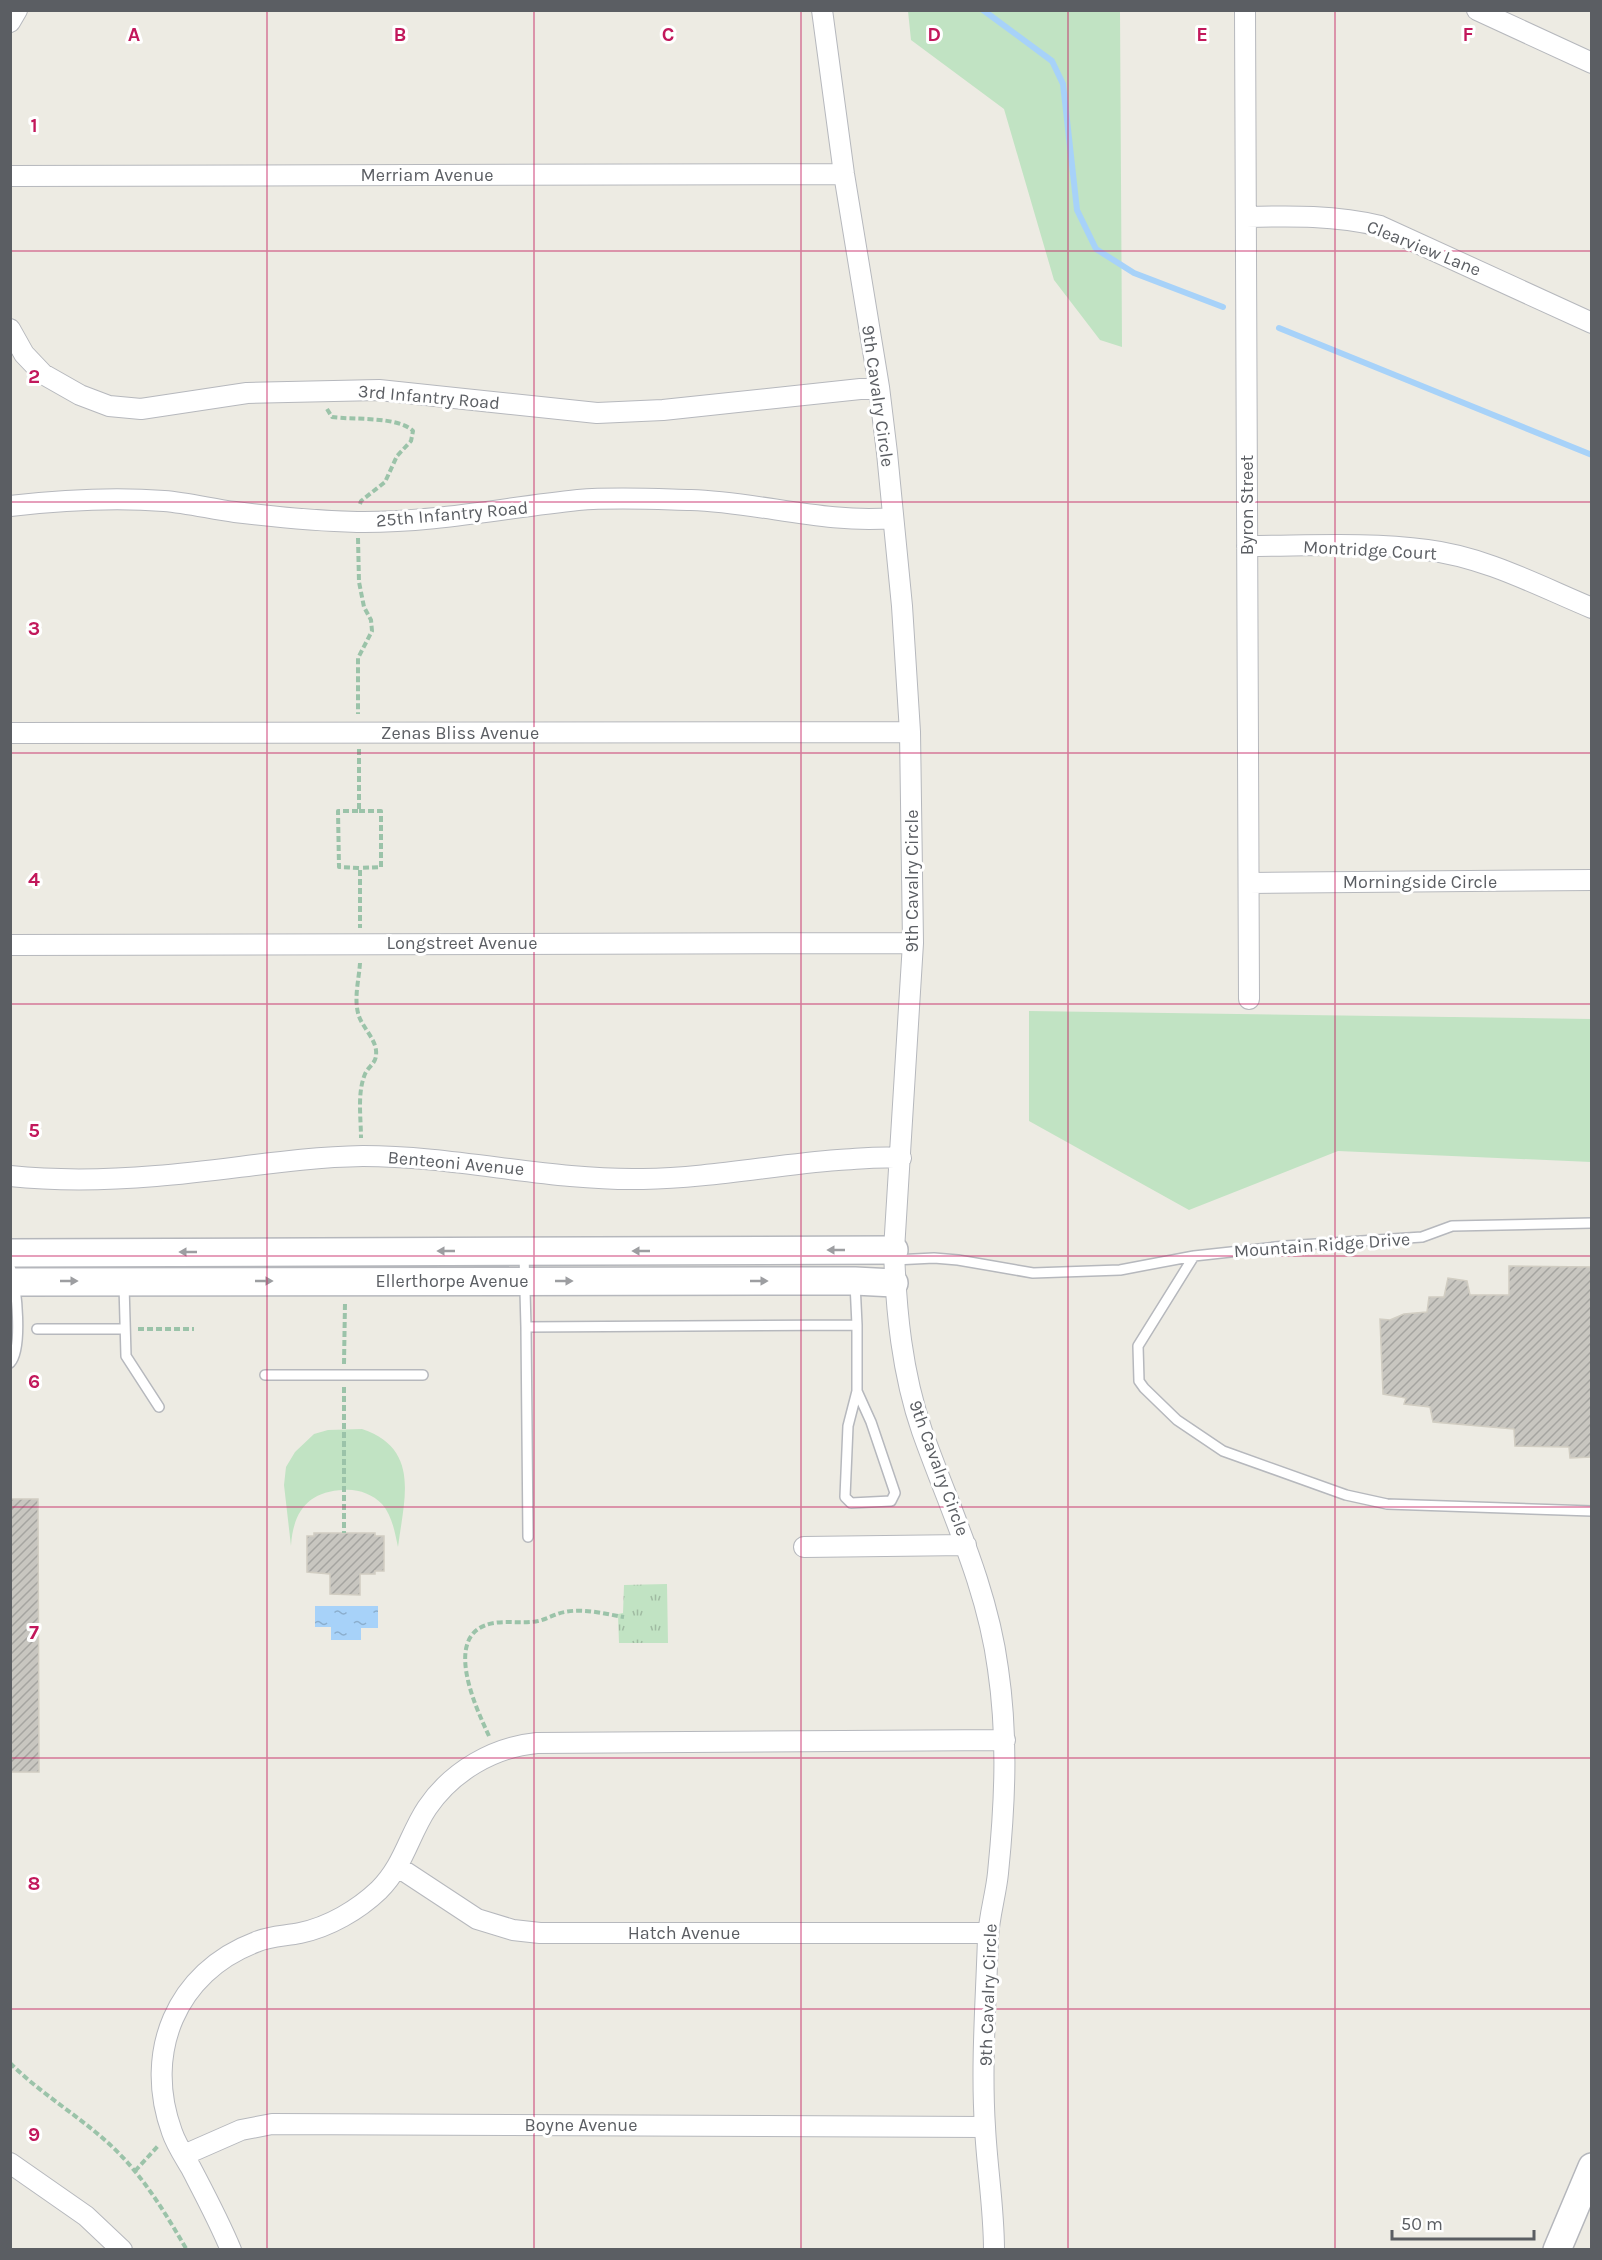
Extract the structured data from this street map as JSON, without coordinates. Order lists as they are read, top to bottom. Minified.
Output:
{"streets":{"street":["Merriam Avenue","Clearview Lane","9th Cavalry Circle","3rd Infantry Road","Byron Street","25th Infantry Road","Montridge Court","Zenas Bliss Avenue","Morningside Circle","Longstreet Avenue","Benteoni Avenue","Ellerthorpe Avenue","Hatch Avenue","Boyne Avenue"],"lane":["Mountain Ridge Drive"]},"crossings":[["Merriam Avenue","9th Cavalry Circle"],["Clearview Lane","Byron Street"],["9th Cavalry Circle","3rd Infantry Road"],["9th Cavalry Circle","25th Infantry Road"],["9th Cavalry Circle","Zenas Bliss Avenue"],["9th Cavalry Circle","Longstreet Avenue"],["9th Cavalry Circle","Benteoni Avenue"],["9th Cavalry Circle","Mountain Ridge Drive"],["9th Cavalry Circle","Ellerthorpe Avenue"],["9th Cavalry Circle","Hatch Avenue"],["9th Cavalry Circle","Boyne Avenue"],["Byron Street","Montridge Court"],["Byron Street","Morningside Circle"],["Mountain Ridge Drive","Ellerthorpe Avenue"]],"scale_bar":"50 m","grid":{"columns":["A","B","C","D","E","F"],"rows":["1","2","3","4","5","6","7","8","9"]}}
